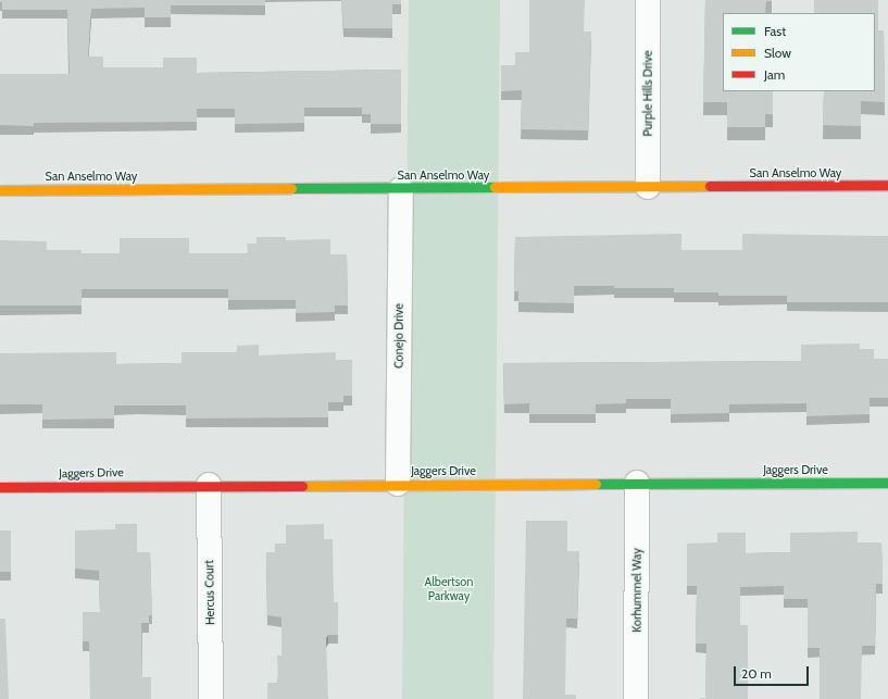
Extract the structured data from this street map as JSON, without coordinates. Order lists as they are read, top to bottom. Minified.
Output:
{"streets":{"street":["Purple Hills Drive","San Anselmo Way","Conejo Drive","Jaggers Drive","Korhummel Way","Hercus Court"]},"crossings":[["Purple Hills Drive","San Anselmo Way"],["San Anselmo Way","Conejo Drive"],["Conejo Drive","Jaggers Drive"],["Jaggers Drive","Korhummel Way"],["Jaggers Drive","Hercus Court"]],"parks":["Albertson Parkway"],"legend":["Fast","Slow","Jam"],"scale_bar":"20 m"}
